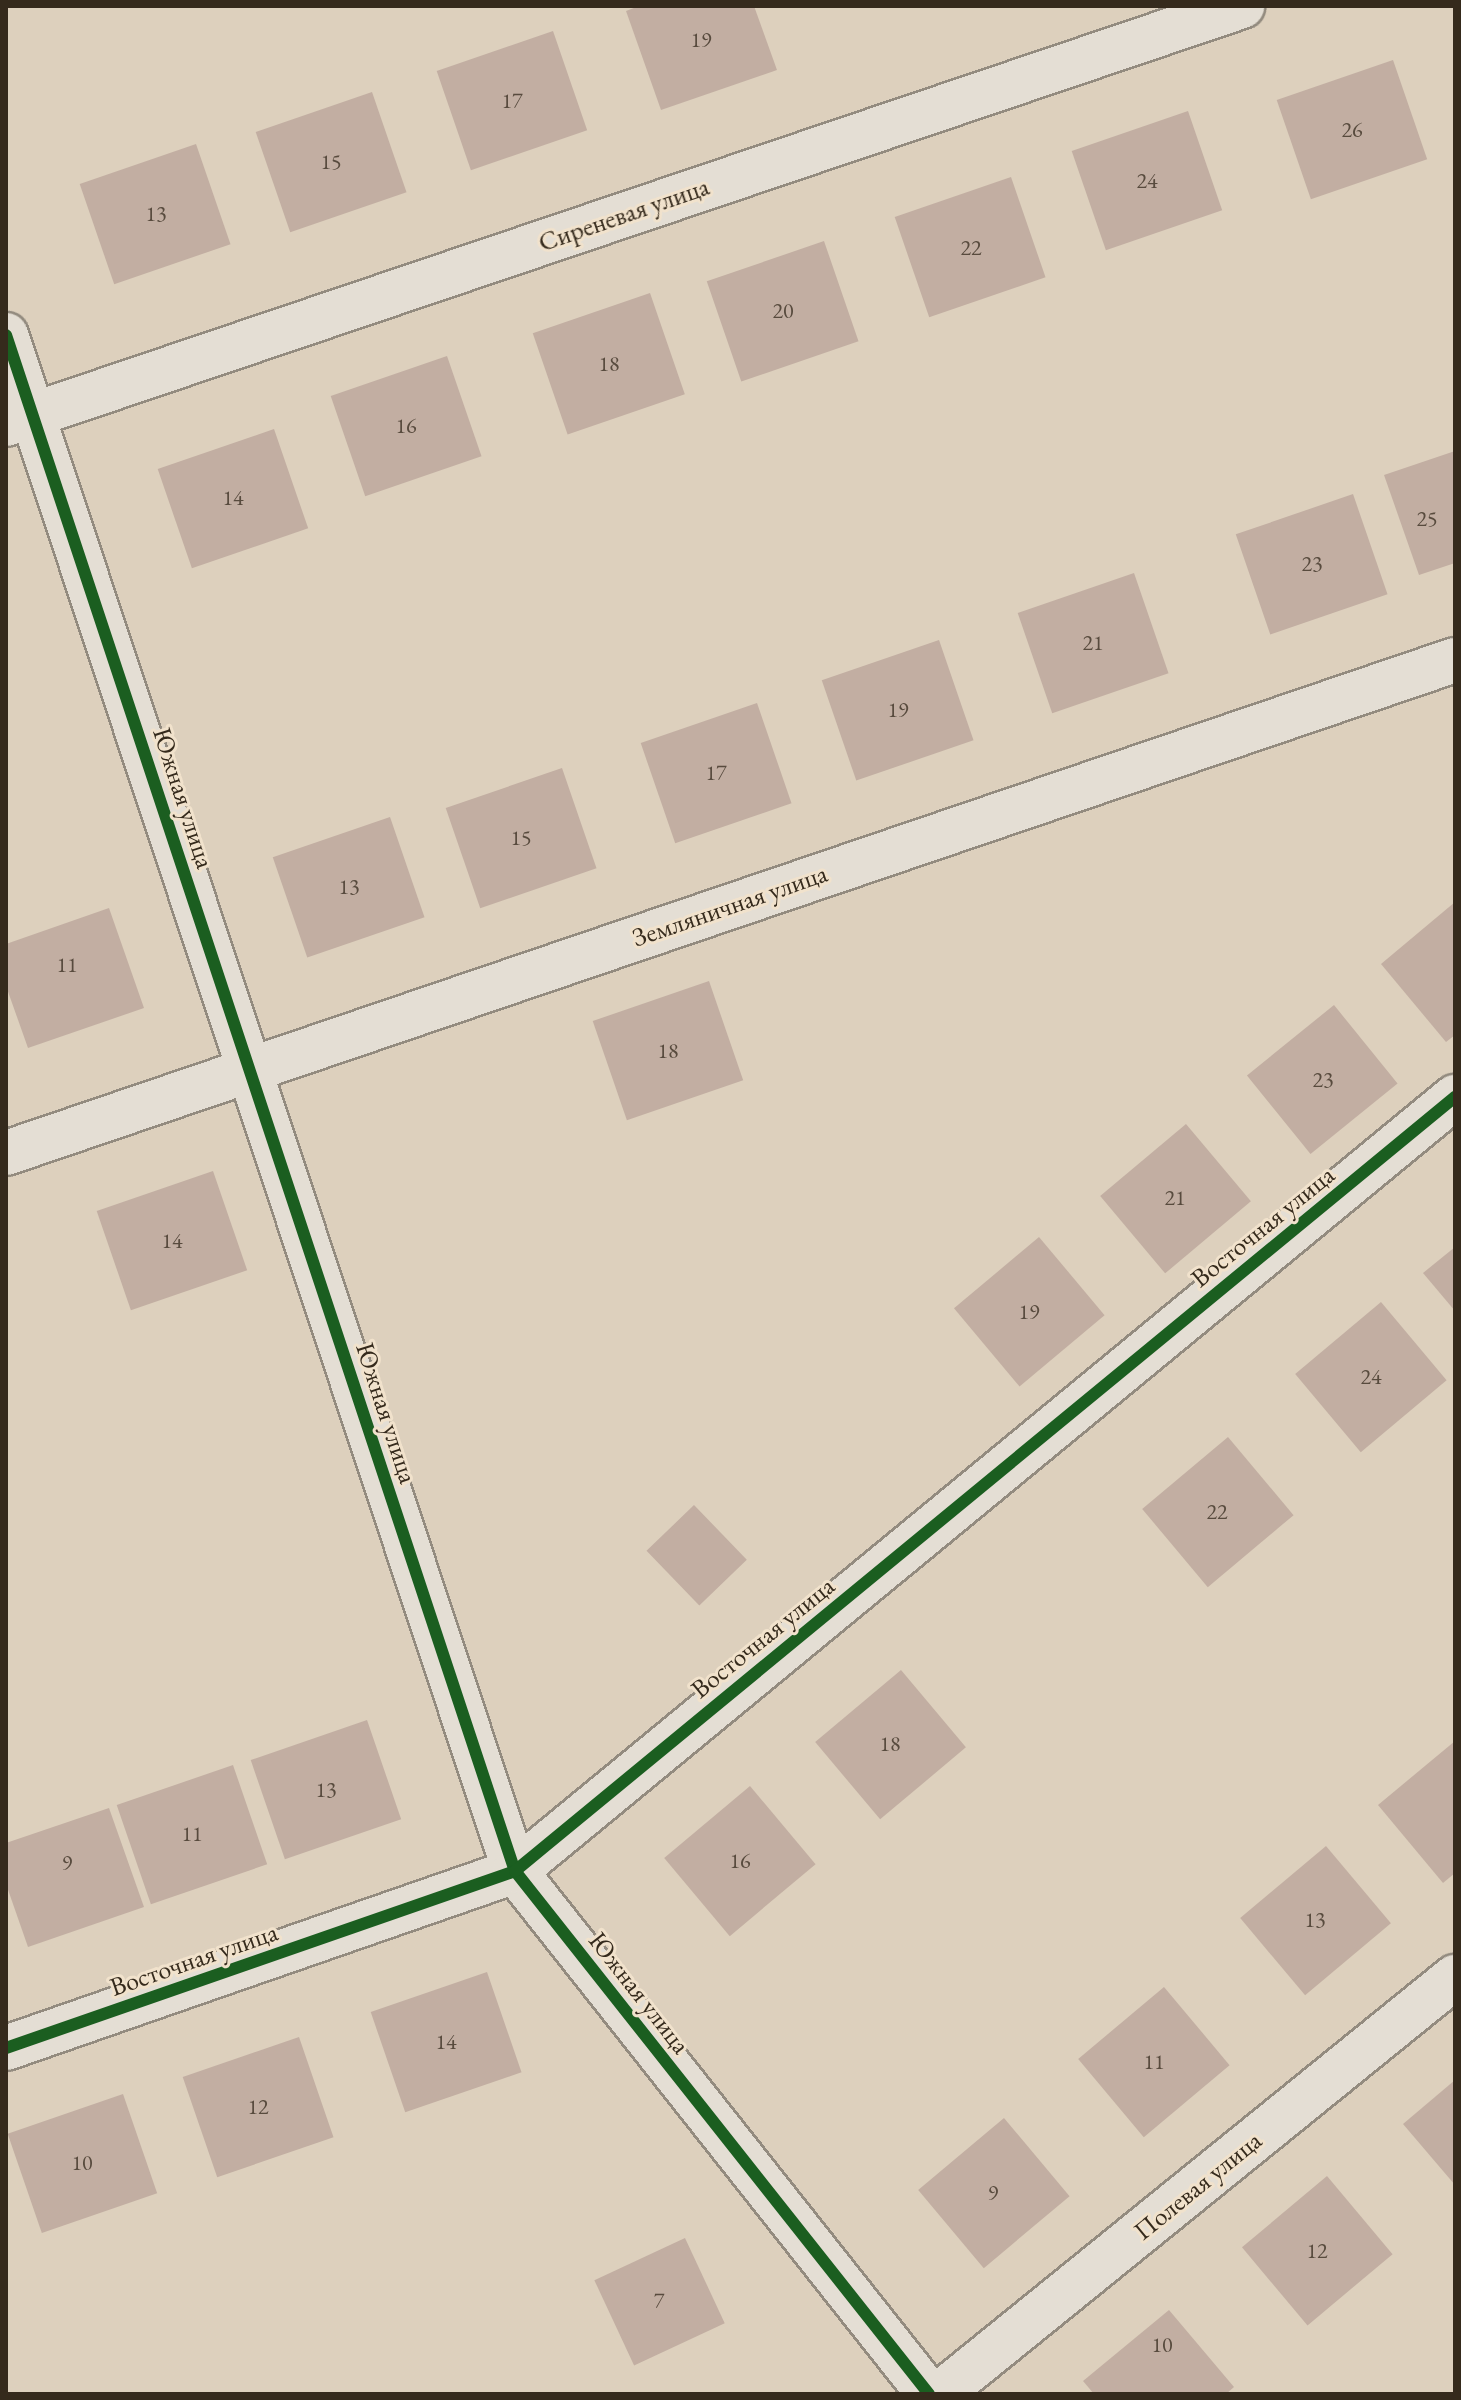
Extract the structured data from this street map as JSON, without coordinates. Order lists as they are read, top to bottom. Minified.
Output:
{"streets":{"street":["Сиреневая улица","Южная улица","Земляничная улица","Восточная улица","Полевая улица"]},"crossings":[["Сиреневая улица","Южная улица"],["Южная улица","Земляничная улица"],["Южная улица","Восточная улица"]],"house_numbers":["19","17","26","15","24","13","22","20","18","16","14","25","23","21","19","17","15","13","11","18","23","21","14","19","24","22","18","13","11","16","9","13","14","11","12","10","9","12","7","10"]}
